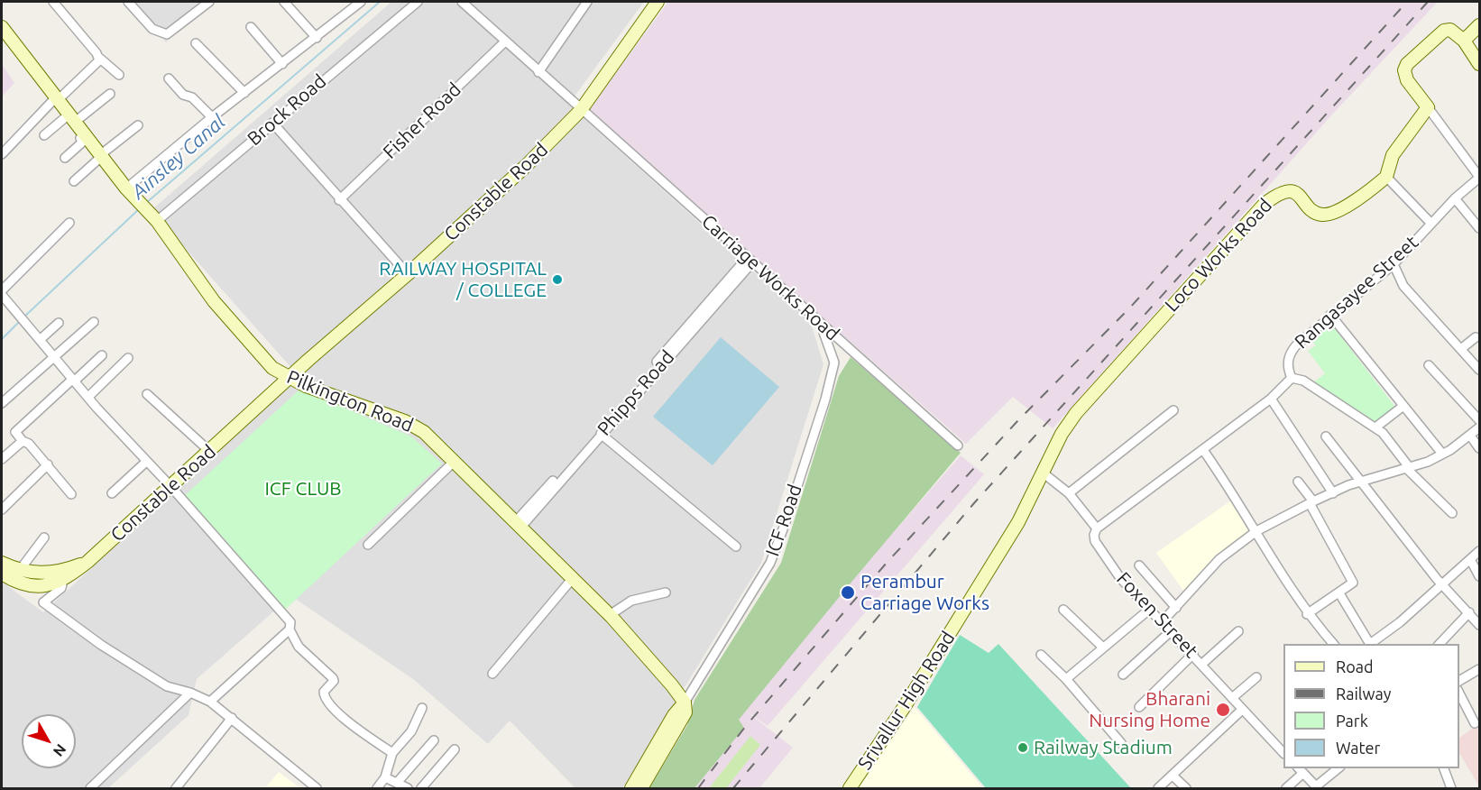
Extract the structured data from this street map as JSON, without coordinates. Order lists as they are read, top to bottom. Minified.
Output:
{"streets":{"street":["Brock Road","Fisher Road","Constable Road","Loco Works Road","Carriage Works Road","Rangasayee Street","Phipps Road","Pilkington Road","ICF Road","Foxen Street","Srivallur High Road"]},"crossings":[["Brock Road","Pilkington Road"],["Fisher Road","Carriage Works Road"],["Constable Road","Carriage Works Road"],["Constable Road","Pilkington Road"],["Loco Works Road","Foxen Street"],["Loco Works Road","Srivallur High Road"],["Carriage Works Road","Phipps Road"],["Carriage Works Road","ICF Road"],["Rangasayee Street","Foxen Street"],["Phipps Road","Pilkington Road"],["Pilkington Road","ICF Road"],["Foxen Street","Srivallur High Road"]],"water":["Ainsley Canal"],"parks":["ICF CLUB"],"places":["RAILWAY HOSPITAL / COLLEGE","Perambur Carriage Works","Bharani Nursing Home","Railway Stadium"],"legend":["Road","Railway","Park","Water"],"north":"bottom right"}
